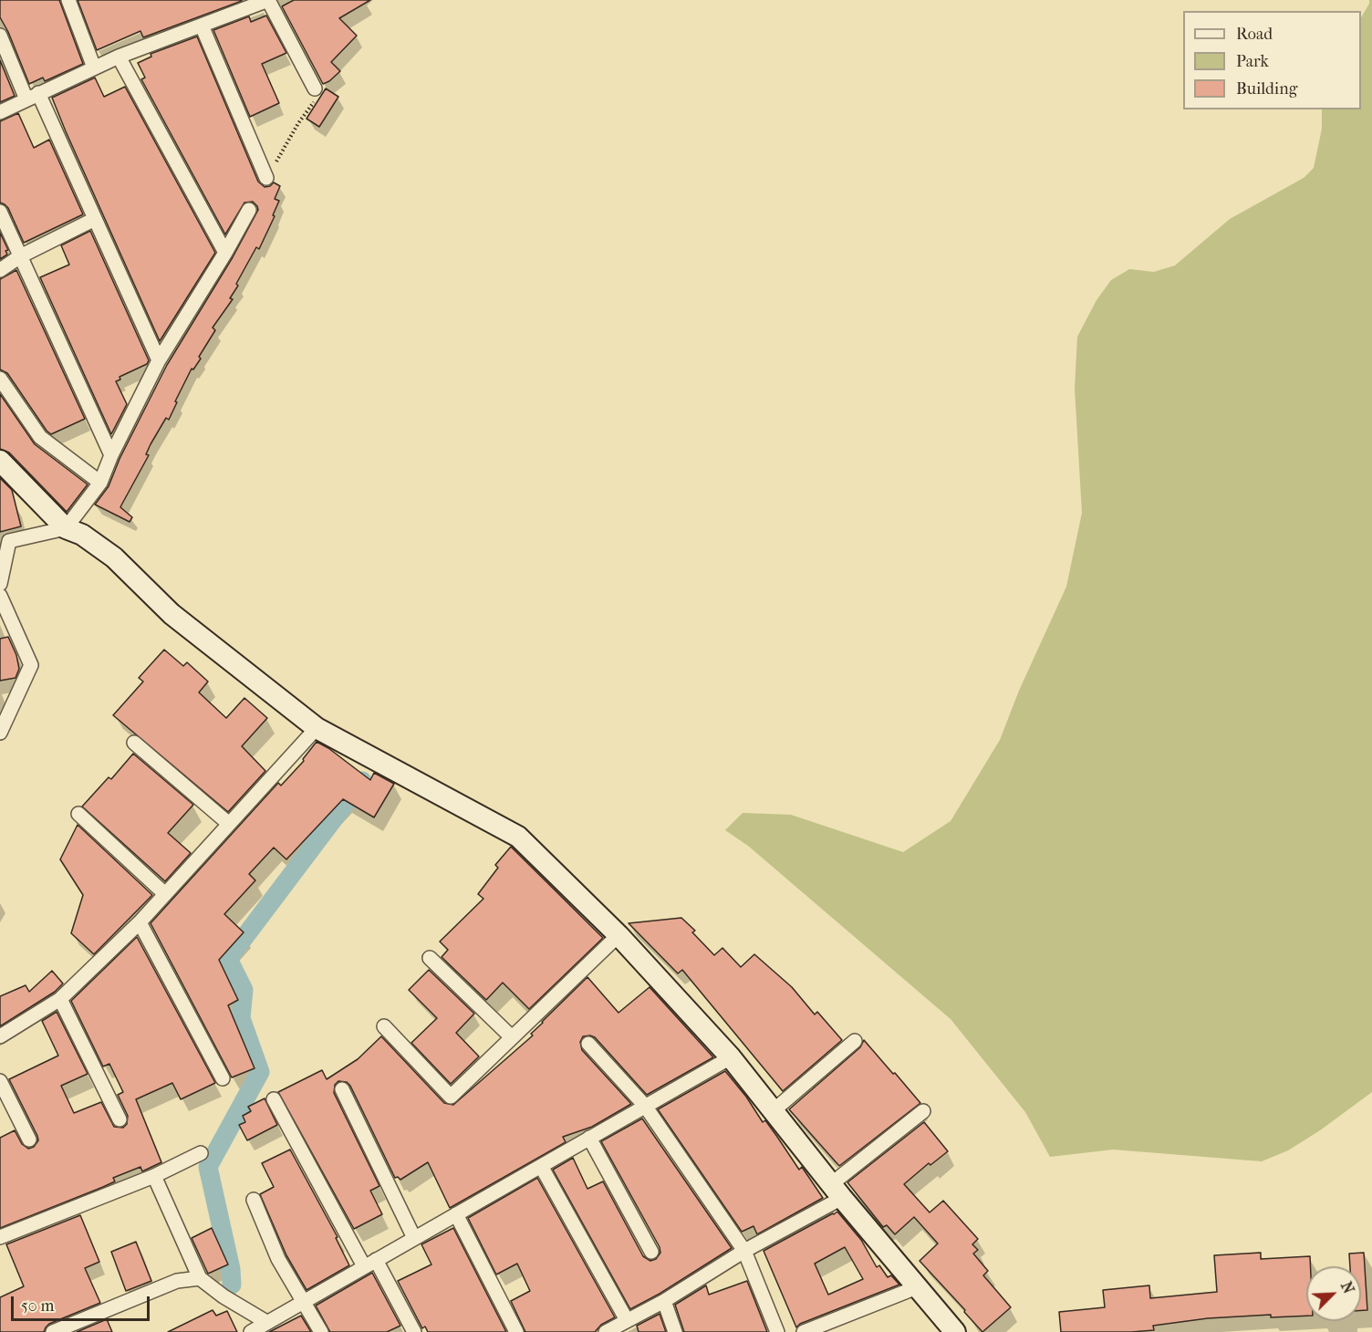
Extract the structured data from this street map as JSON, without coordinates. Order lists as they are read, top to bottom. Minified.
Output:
{"legend":["Road","Park","Building"],"scale_bar":"50 m","north":"top right"}
